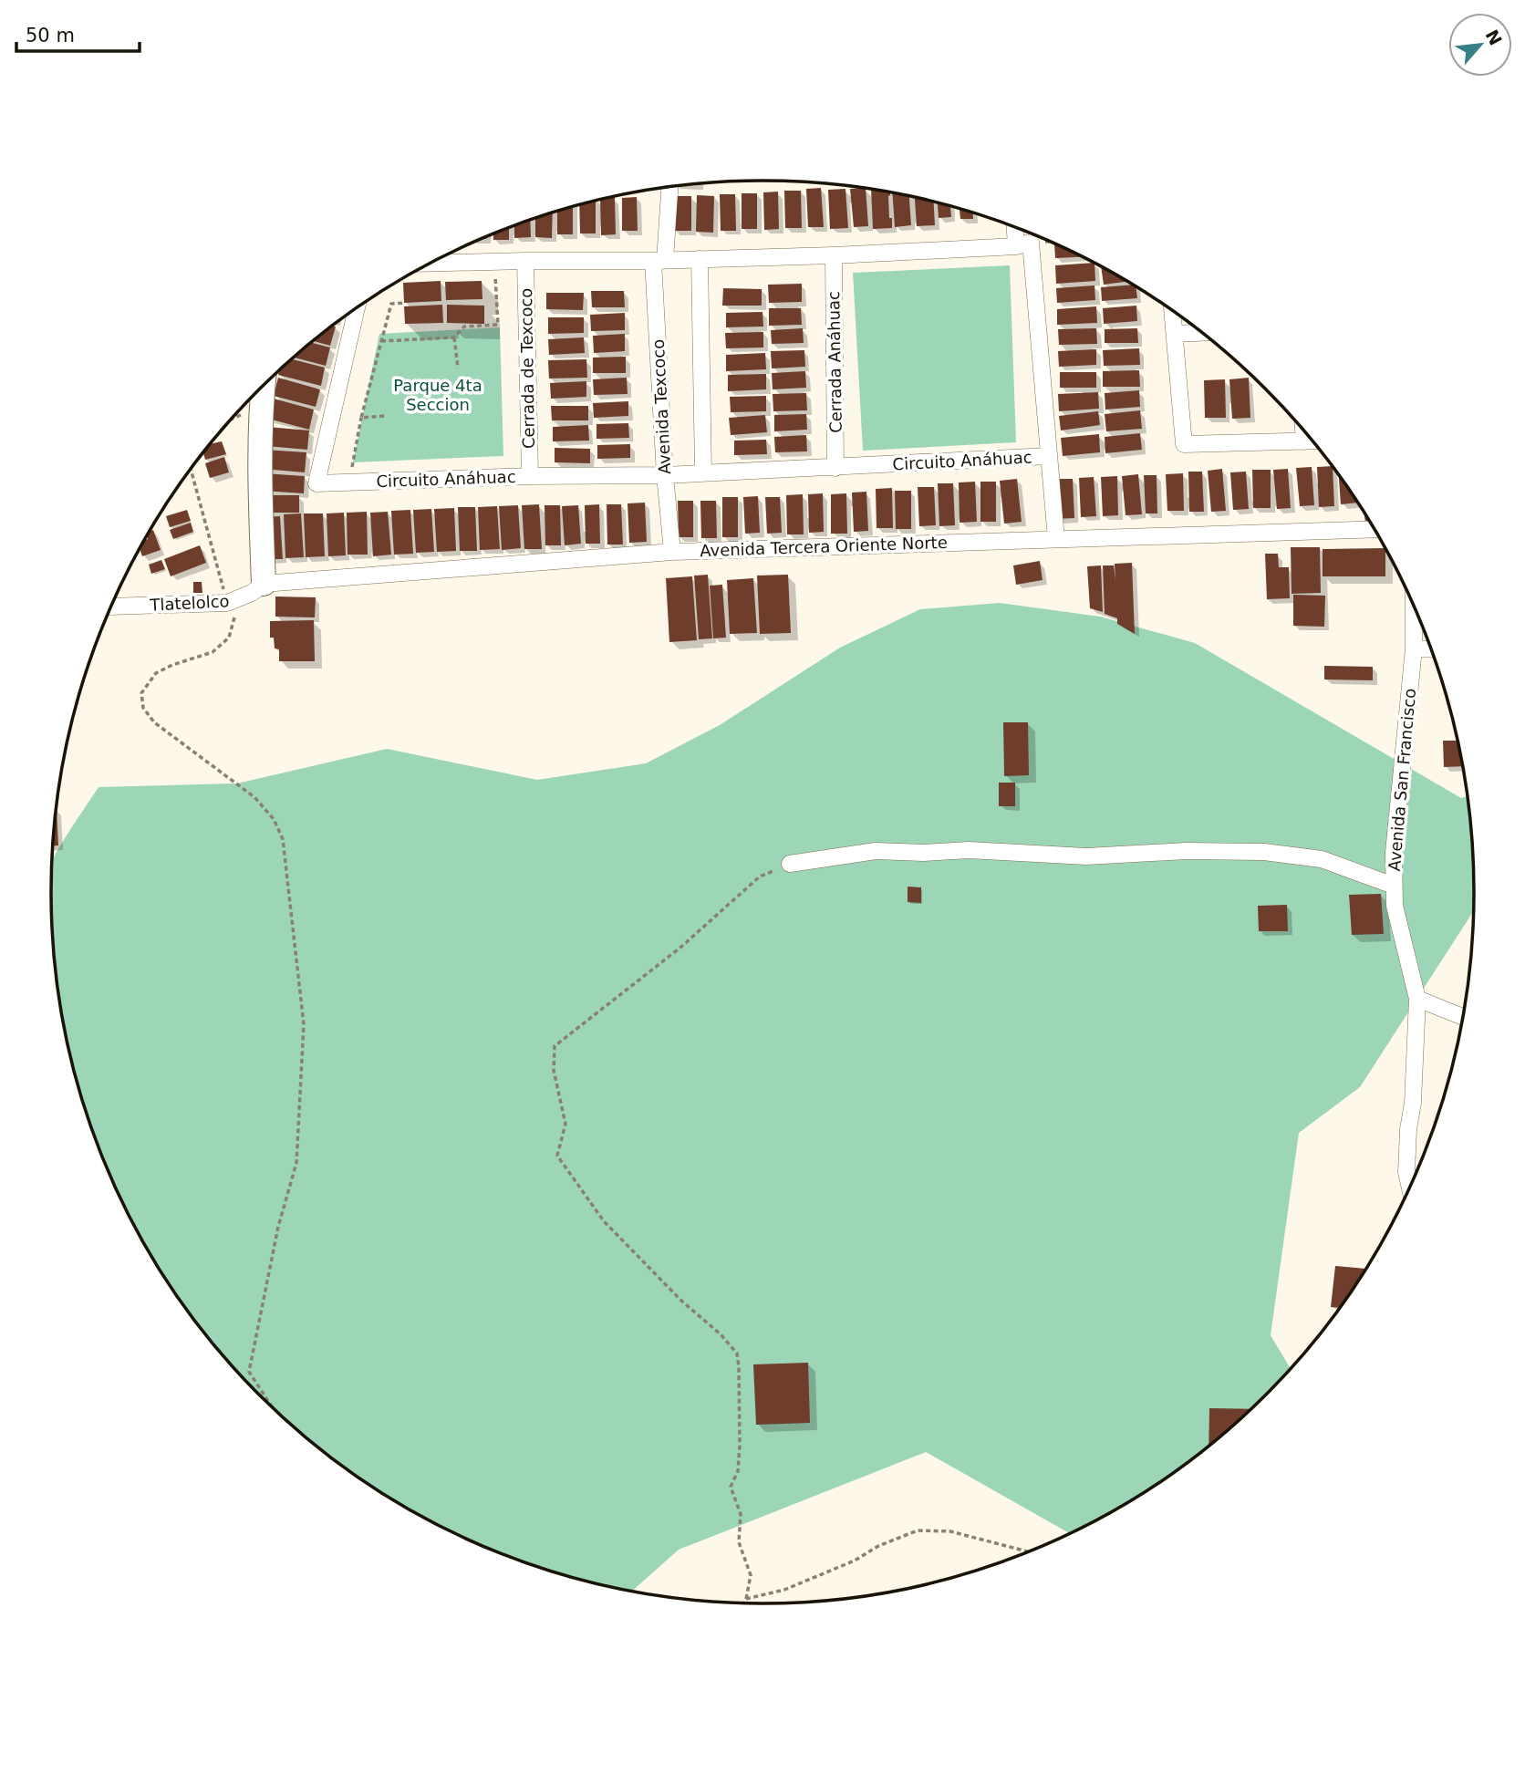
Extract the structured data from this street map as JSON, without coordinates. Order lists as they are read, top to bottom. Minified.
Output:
{"streets":{"street":["Cerrada Anáhuac","Cerrada de Texcoco","Avenida Texcoco","Circuito Anáhuac","Avenida Tercera Oriente Norte","Tlatelolco","Avenida San Francisco"]},"crossings":[["Cerrada Anáhuac","Circuito Anáhuac"],["Cerrada de Texcoco","Circuito Anáhuac"],["Avenida Texcoco","Circuito Anáhuac"],["Avenida Texcoco","Avenida Tercera Oriente Norte"]],"parks":["Parque 4ta Seccion"],"scale_bar":"50 m","north":"top right"}
